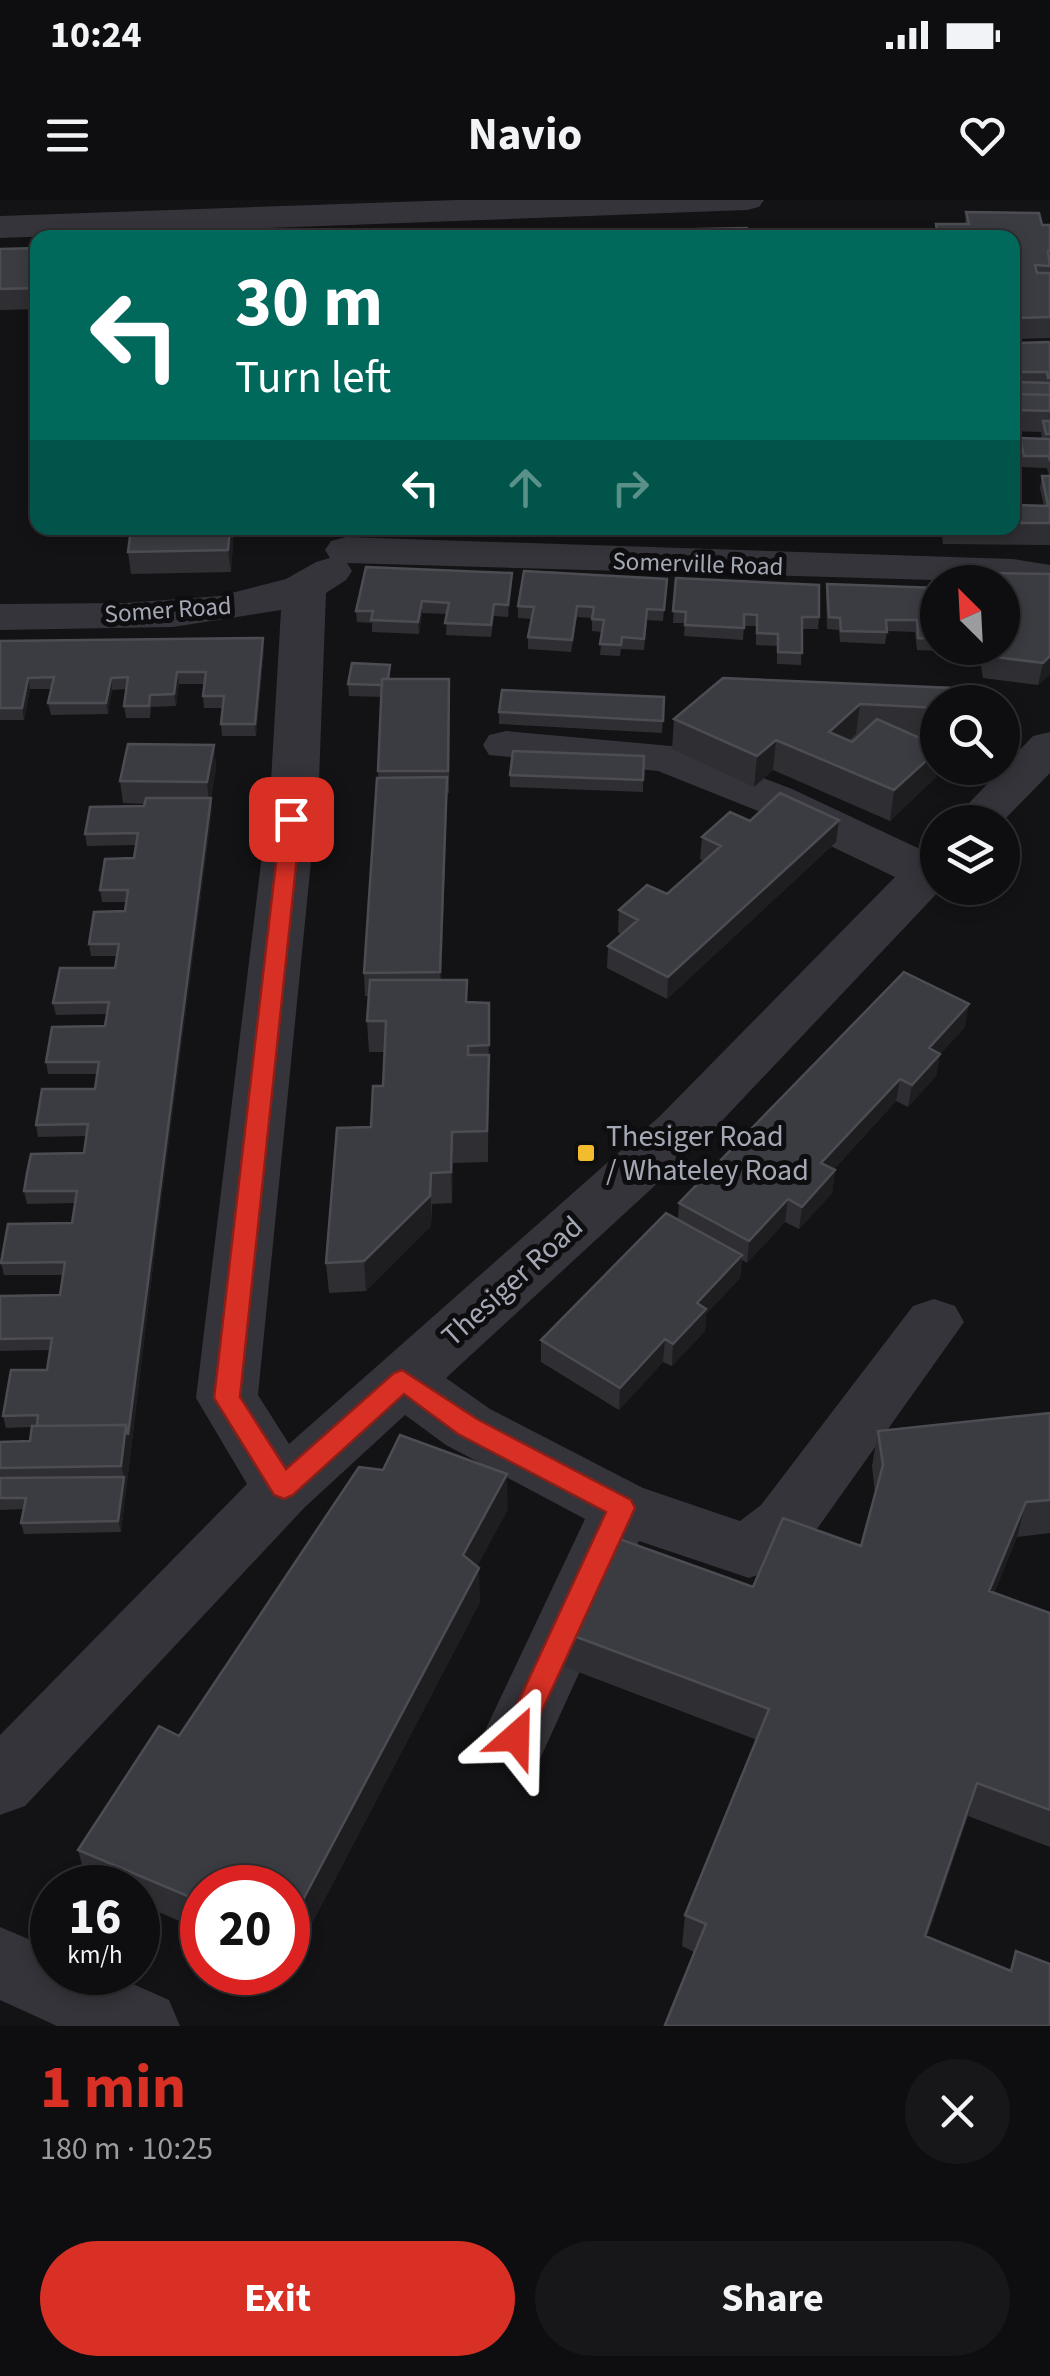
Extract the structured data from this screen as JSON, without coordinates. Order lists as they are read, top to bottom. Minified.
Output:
{"streets":{"street":["Somerville Road","Somer Road","Thesiger Road"]},"crossings":[["Somerville Road","Somer Road"]],"places":{"transit":["Thesiger Road / Whateley Road"]},"north":"top left","page":{"status":"10:24","header":"Navio","turn":["30 m","Turn left"],"speed":"16 km/h","limit":"20","heading":["1 min","180 m · 10:25"],"buttons":["Exit","Share"]}}
